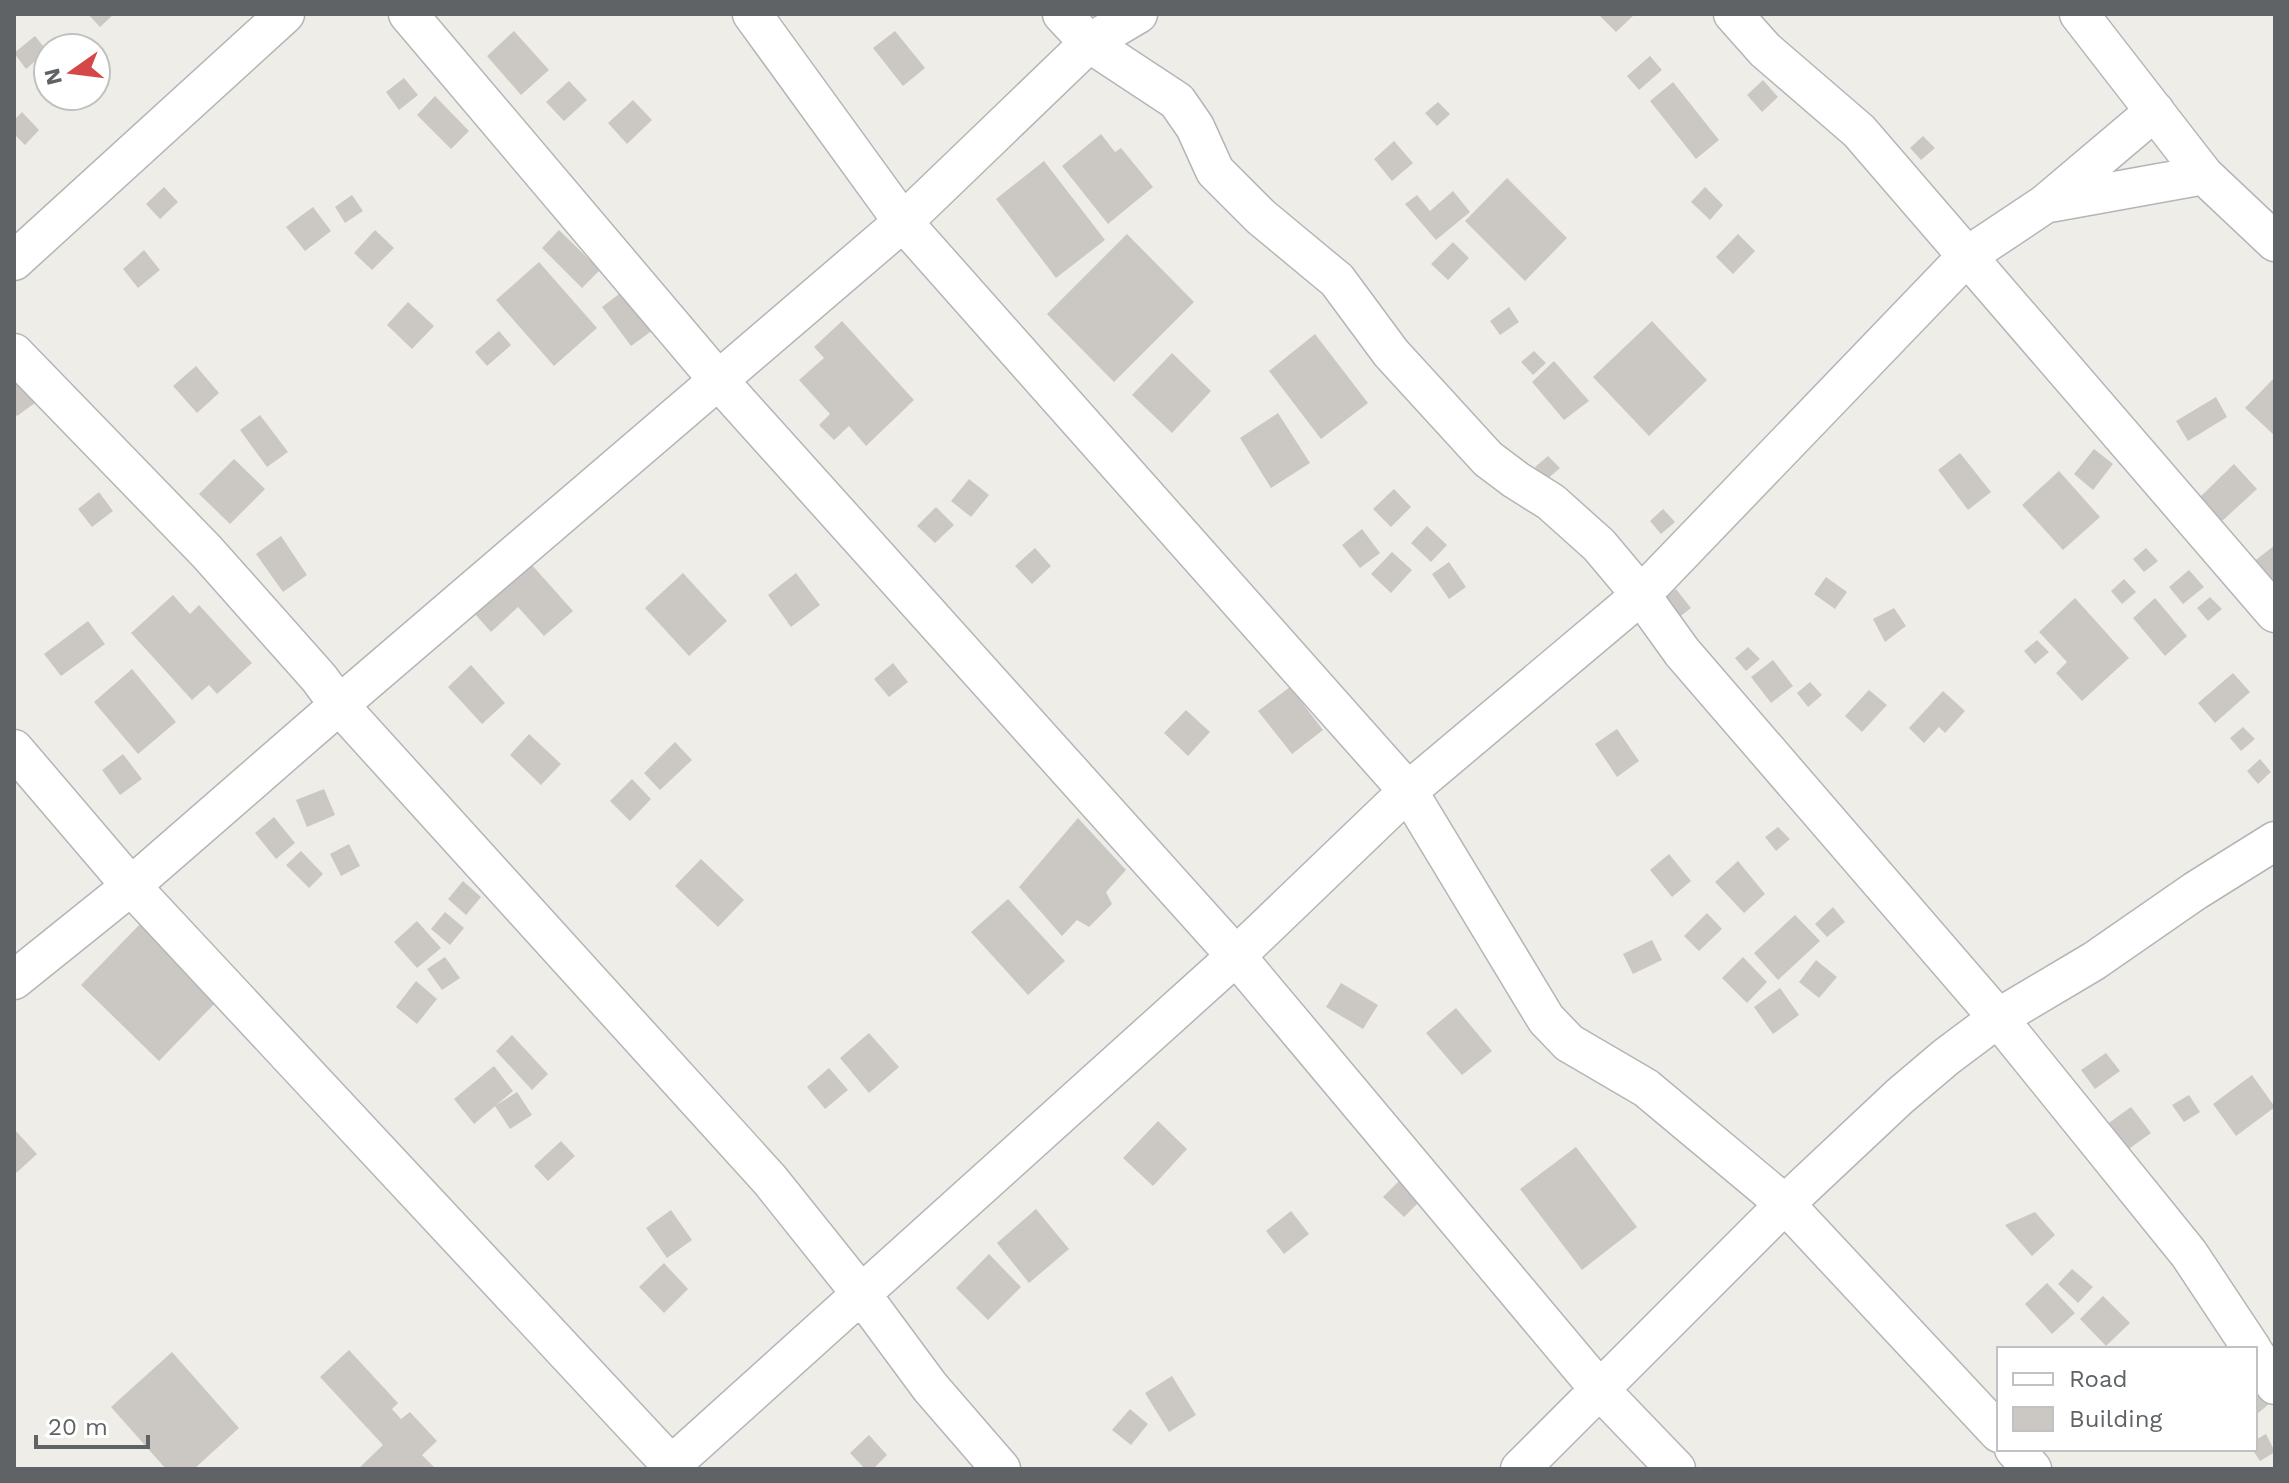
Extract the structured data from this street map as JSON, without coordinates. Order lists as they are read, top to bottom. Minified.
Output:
{"legend":["Road","Building"],"scale_bar":"20 m","north":"left"}
